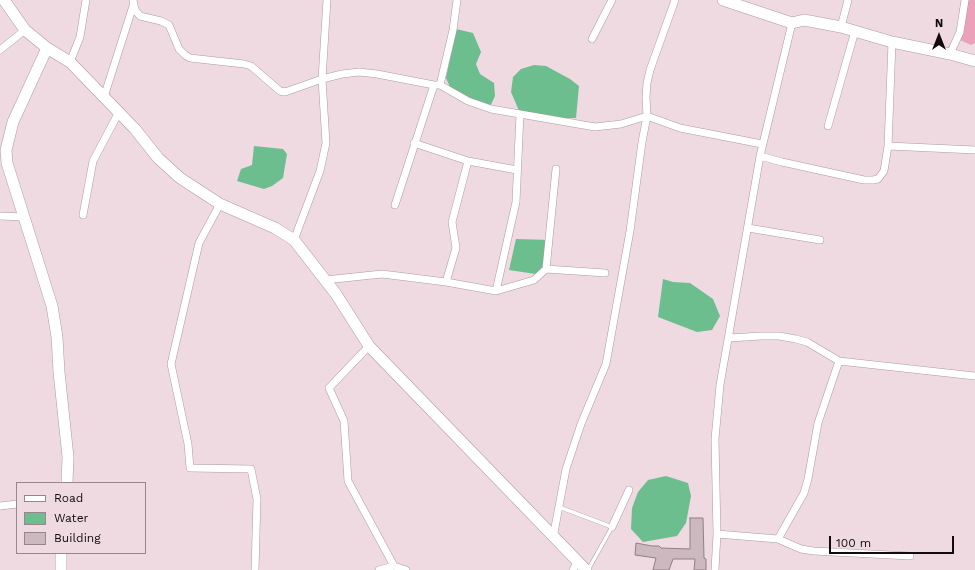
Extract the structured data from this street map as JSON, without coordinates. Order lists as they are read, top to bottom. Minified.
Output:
{"legend":["Road","Water","Building"],"scale_bar":"100 m","north":"top"}
